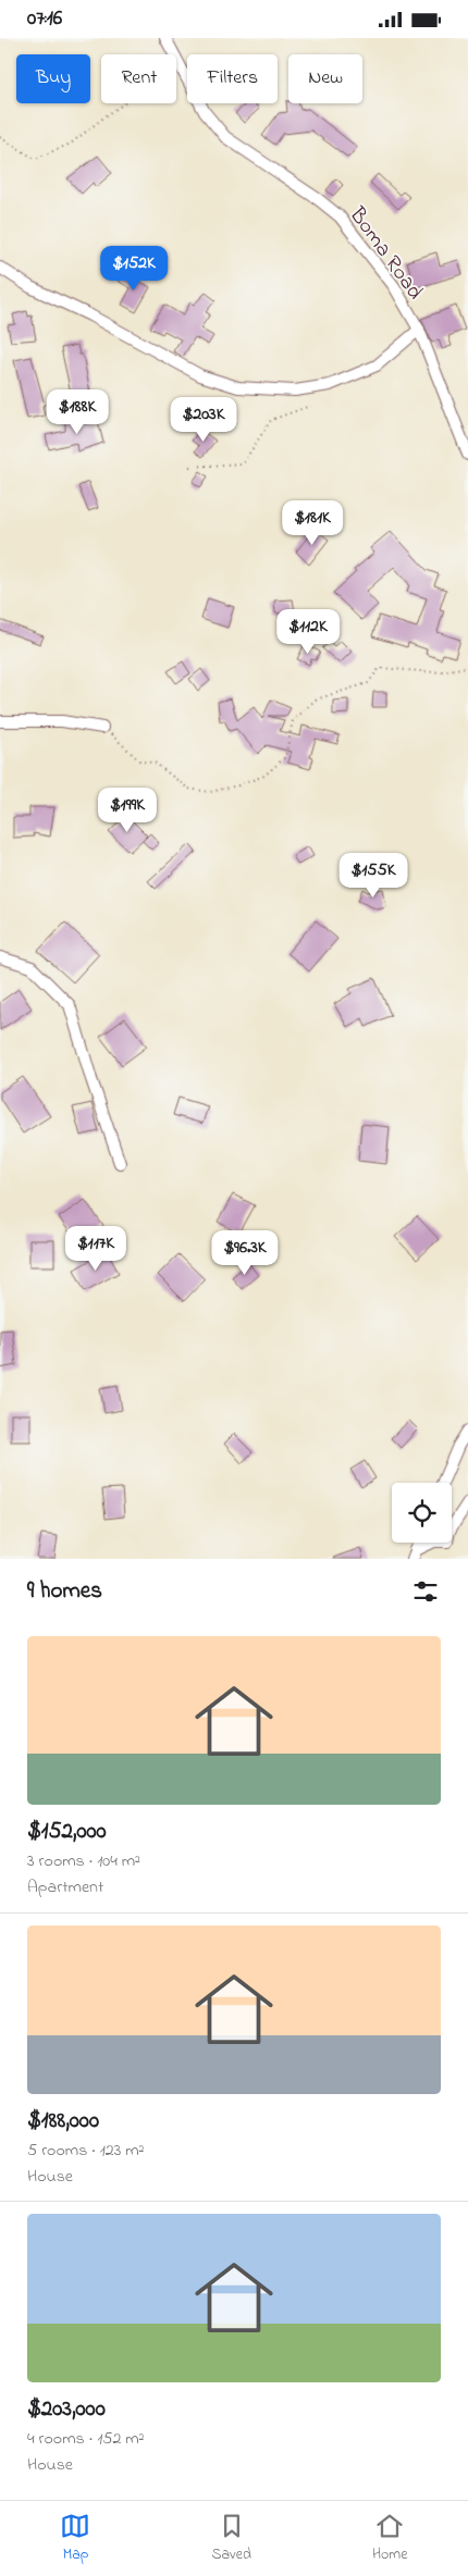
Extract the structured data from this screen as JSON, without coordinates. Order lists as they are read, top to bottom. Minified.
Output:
{"streets":{"street":["Boma Road"]},"page":{"status":"07:16","chip":["Buy","Rent","Filters","New"],"price":["$152K","$188K","$203K","$181K","$112K","$199K","$155K","$117K","$96.3K"],"heading":"9 homes","list":[{"name":"$152,000","note":"3 rooms · 104 m² · Apartment"},{"name":"$188,000","note":"5 rooms · 123 m² · House"},{"name":"$203,000","note":"4 rooms · 152 m² · House"}],"tabs":["Map","Saved","Home"]}}
